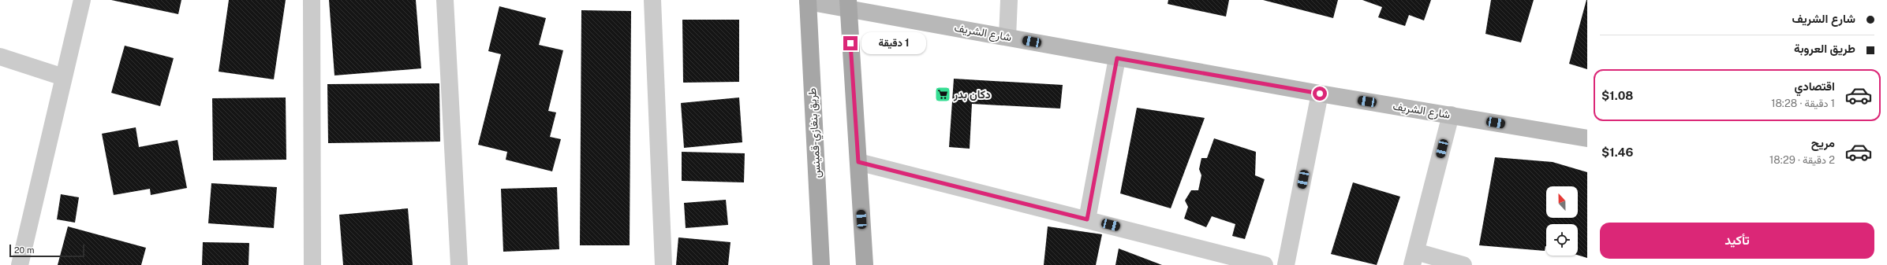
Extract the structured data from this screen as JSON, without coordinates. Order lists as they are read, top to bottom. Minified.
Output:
{"streets":{"main road":["شارع الشريف","طريق بنغازي-قمينس"]},"crossings":[["شارع الشريف","طريق بنغازي-قمينس"]],"places":{"supermarket":["دكان بدر"]},"scale_bar":"20 m","north":"top","page":{"banner":["شارع الشريف","طريق العروبة"],"bubble":"1 دقيقة","list":[{"name":"اقتصادي","note":"1 دقيقة · 18:28","value":"$1.08"},{"name":"مريح","note":"2 دقيقة · 18:29","value":"$1.46"}],"buttons":"تأكيد","scale":"20 m"}}
